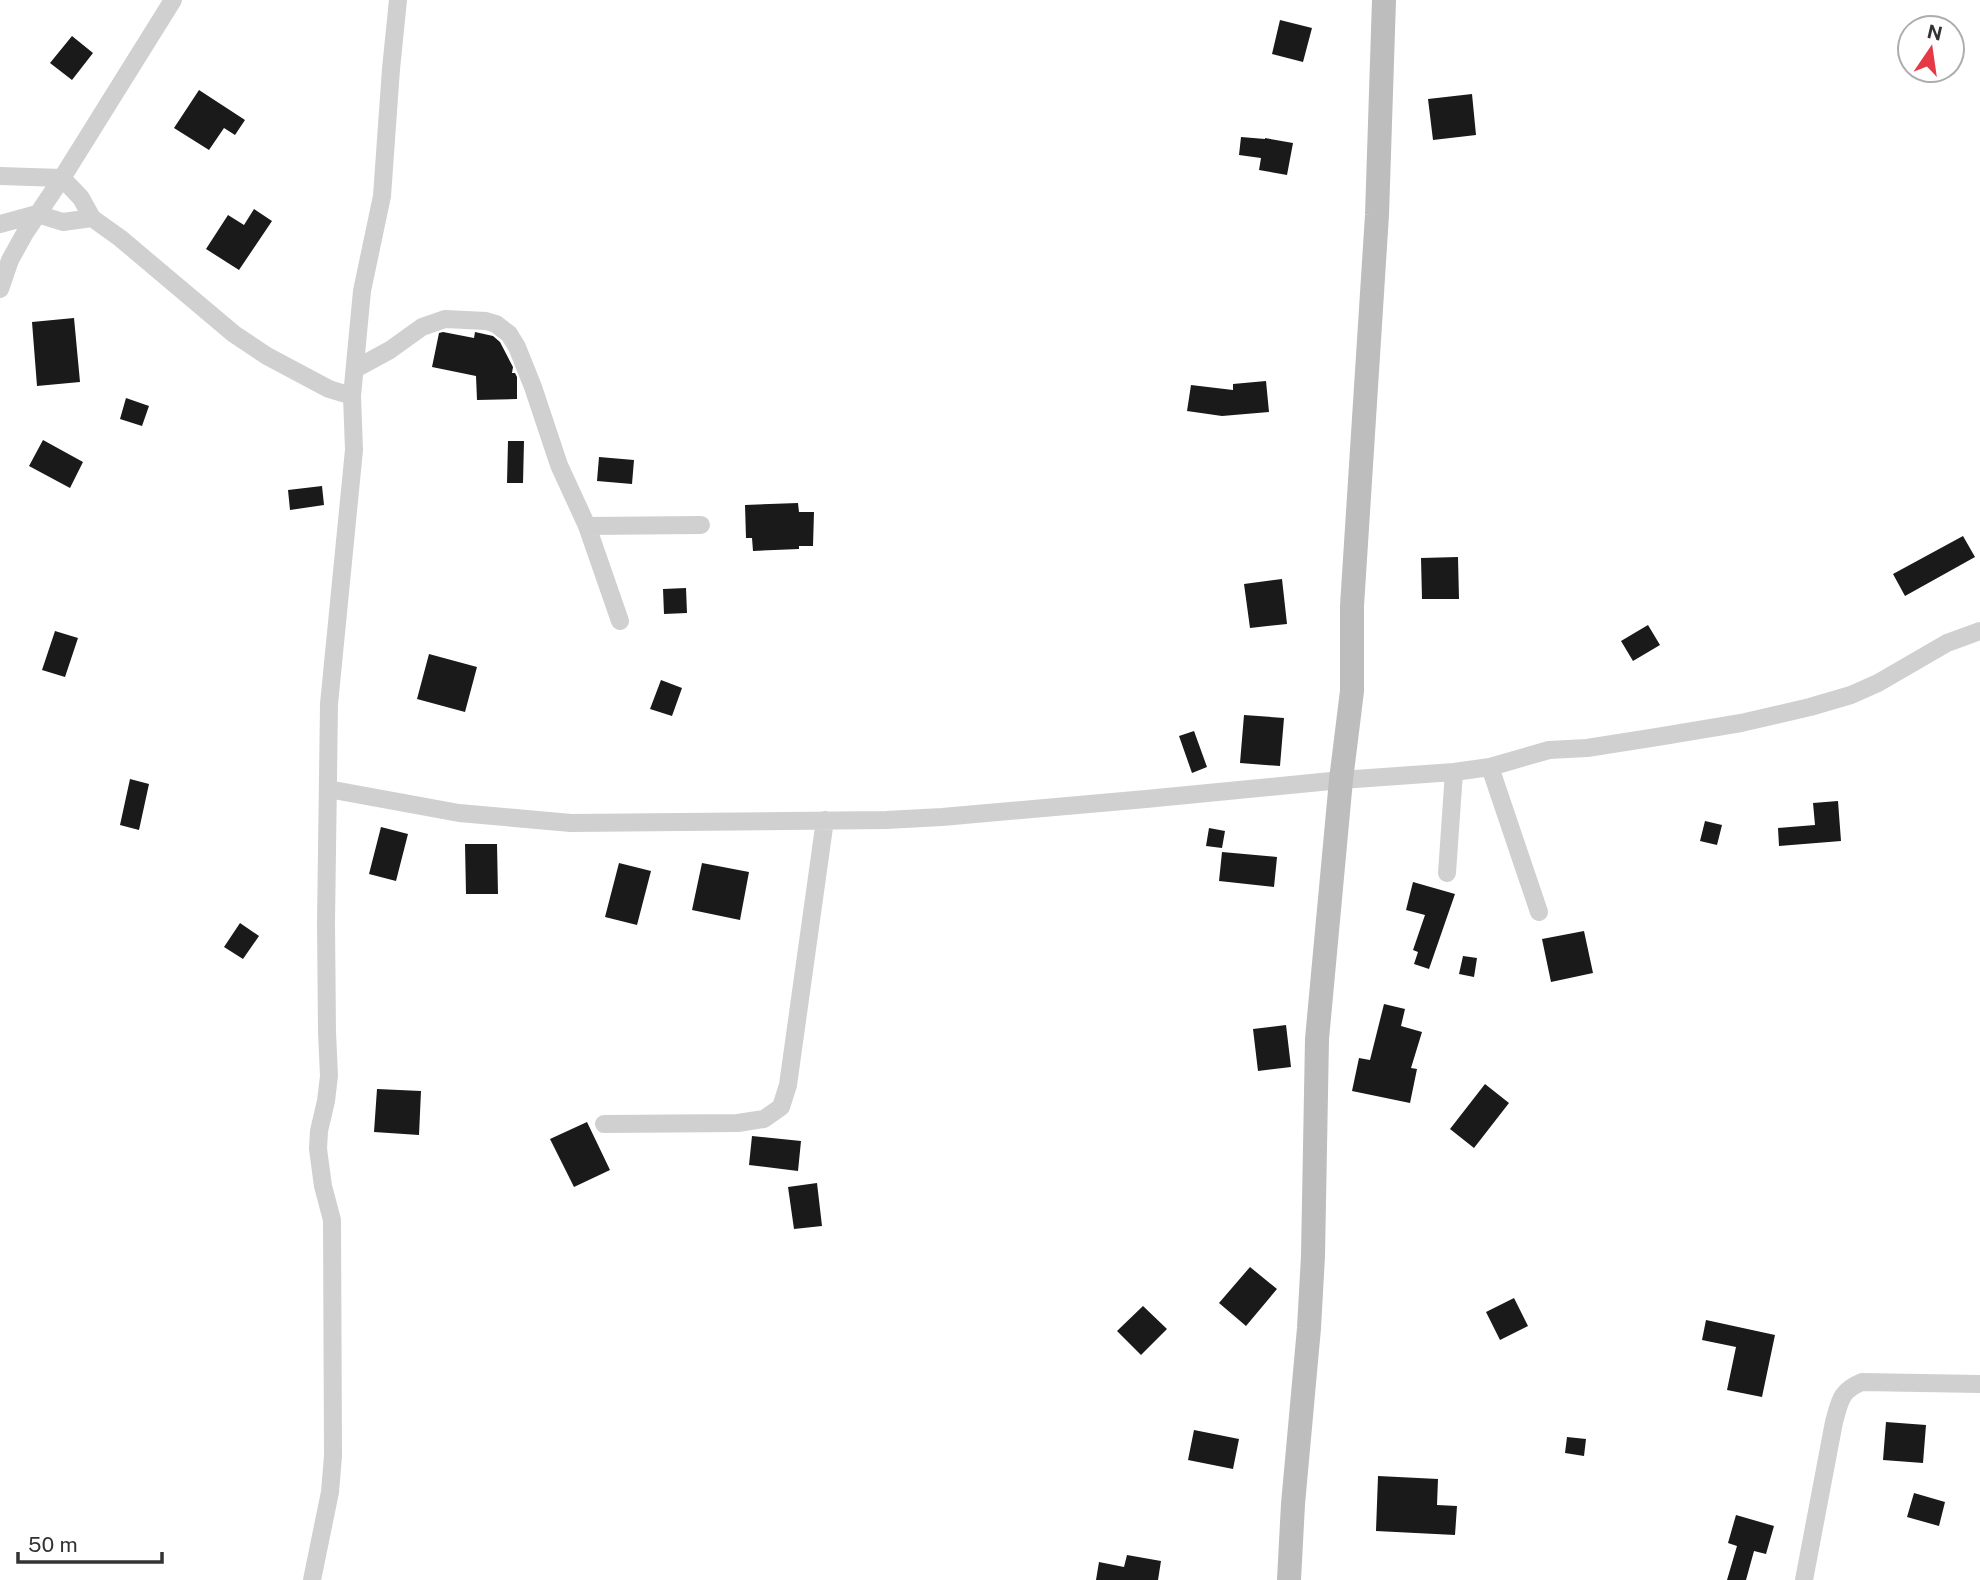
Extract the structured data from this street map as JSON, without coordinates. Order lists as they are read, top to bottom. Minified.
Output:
{"scale_bar":"50 m","north":"top"}
